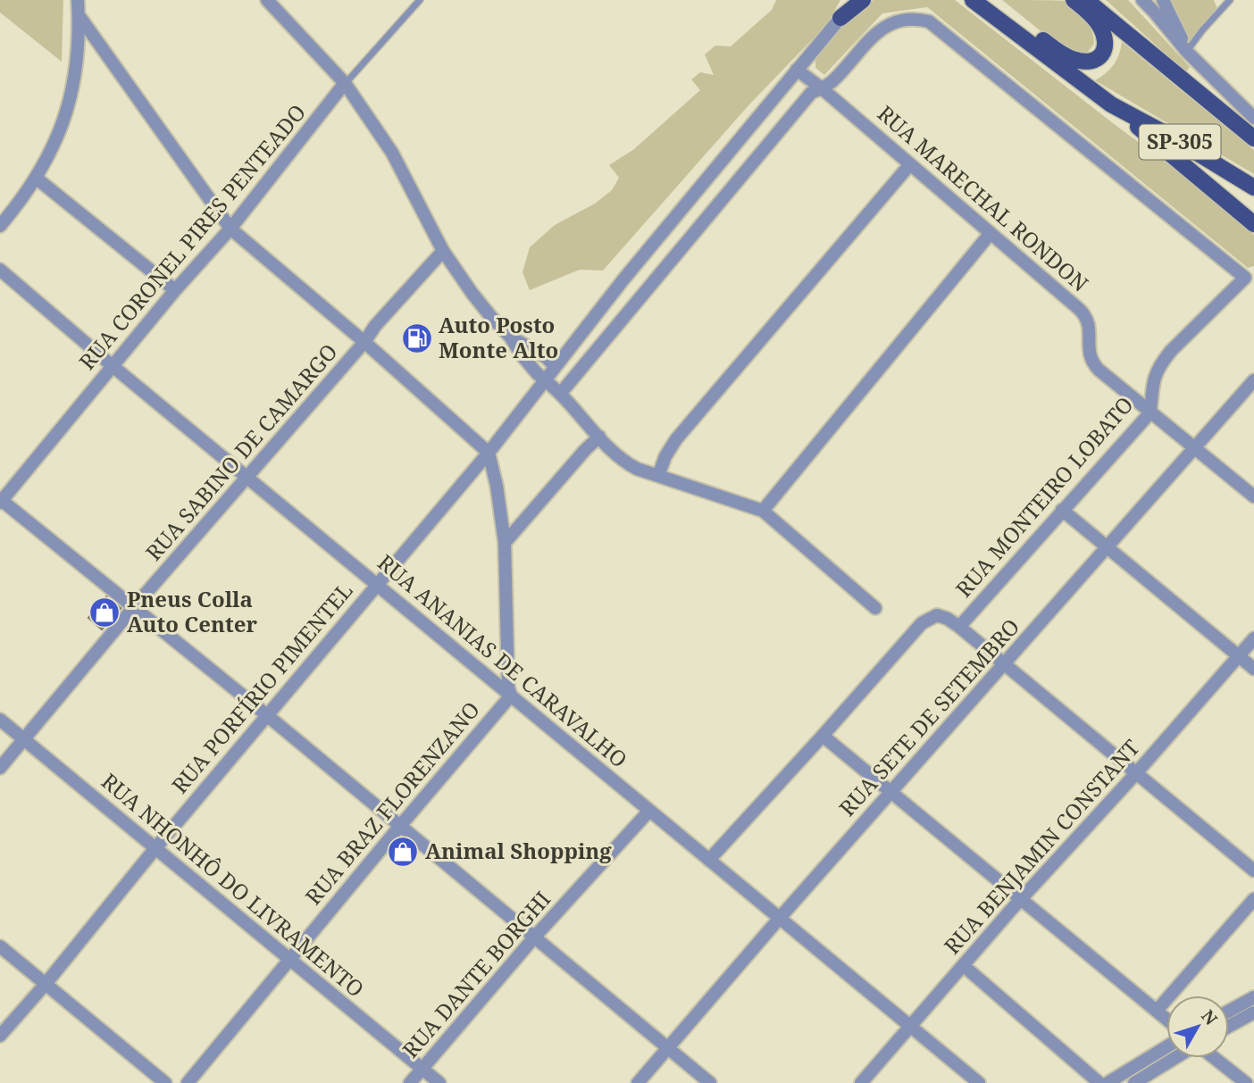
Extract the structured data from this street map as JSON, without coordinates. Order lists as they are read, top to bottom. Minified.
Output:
{"streets":{"main road":["SP-305"],"street":["RUA MARECHAL RONDON","RUA CORONEL PIRES PENTEADO","RUA SABINO DE CAMARGO","RUA MONTEIRO LOBATO","RUA ANANIAS DE CARAVALHO","RUA PORFÍRIO PIMENTEL","RUA SETE DE SETEMBRO","RUA BRAZ FLORENZANO","RUA BENJAMIN CONSTANT","RUA NHONHÔ DO LIVRAMENTO","RUA DANTE BORGHI"]},"crossings":[["RUA MARECHAL RONDON","RUA MONTEIRO LOBATO"],["RUA MARECHAL RONDON","RUA PORFÍRIO PIMENTEL"],["RUA MARECHAL RONDON","RUA SETE DE SETEMBRO"],["RUA CORONEL PIRES PENTEADO","RUA ANANIAS DE CARAVALHO"],["RUA SABINO DE CAMARGO","RUA ANANIAS DE CARAVALHO"],["RUA SABINO DE CAMARGO","RUA NHONHÔ DO LIVRAMENTO"],["RUA MONTEIRO LOBATO","RUA ANANIAS DE CARAVALHO"],["RUA ANANIAS DE CARAVALHO","RUA PORFÍRIO PIMENTEL"],["RUA ANANIAS DE CARAVALHO","RUA SETE DE SETEMBRO"],["RUA ANANIAS DE CARAVALHO","RUA BRAZ FLORENZANO"],["RUA ANANIAS DE CARAVALHO","RUA BENJAMIN CONSTANT"],["RUA ANANIAS DE CARAVALHO","RUA DANTE BORGHI"],["RUA PORFÍRIO PIMENTEL","RUA NHONHÔ DO LIVRAMENTO"],["RUA BRAZ FLORENZANO","RUA NHONHÔ DO LIVRAMENTO"],["RUA NHONHÔ DO LIVRAMENTO","RUA DANTE BORGHI"]],"places":{"fuel station":["Auto Posto Monte Alto"],"shop":["Pneus Colla Auto Center","Animal Shopping"]},"north":"top right"}
